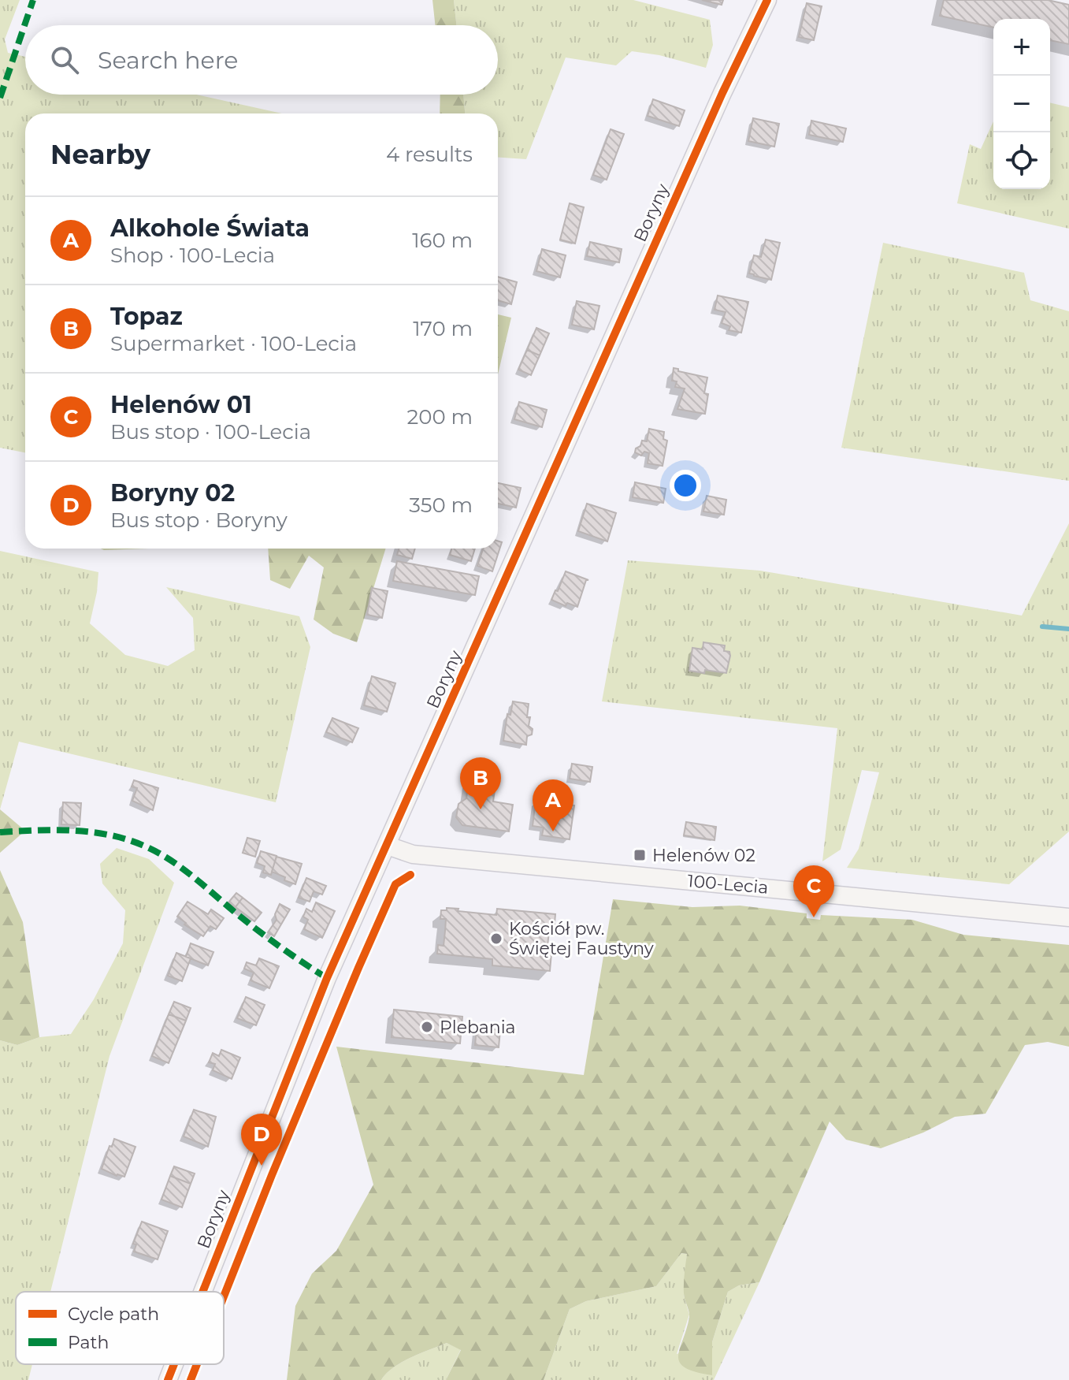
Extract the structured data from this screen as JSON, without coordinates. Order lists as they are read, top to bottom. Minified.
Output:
{"streets":{"street":["Boryny","100-Lecia"]},"crossings":[["Boryny","100-Lecia"]],"places":{"transit":["Helenów 02"],"other":["Kościół pw. Świętej Faustyny","Plebania"]},"legend":["Cycle path","Path"],"page":{"map_buttons":["+","−"],"search":"Search here","heading":["Nearby","4 results"],"list":[{"mark":"A","name":"Alkohole Świata","note":"Shop · 100-Lecia","value":"160 m"},{"mark":"B","name":"Topaz","note":"Supermarket · 100-Lecia","value":"170 m"},{"mark":"C","name":"Helenów 01","note":"Bus stop · 100-Lecia","value":"200 m"},{"mark":"D","name":"Boryny 02","note":"Bus stop · Boryny","value":"350 m"}],"pins":["B","A","C","D"]}}
